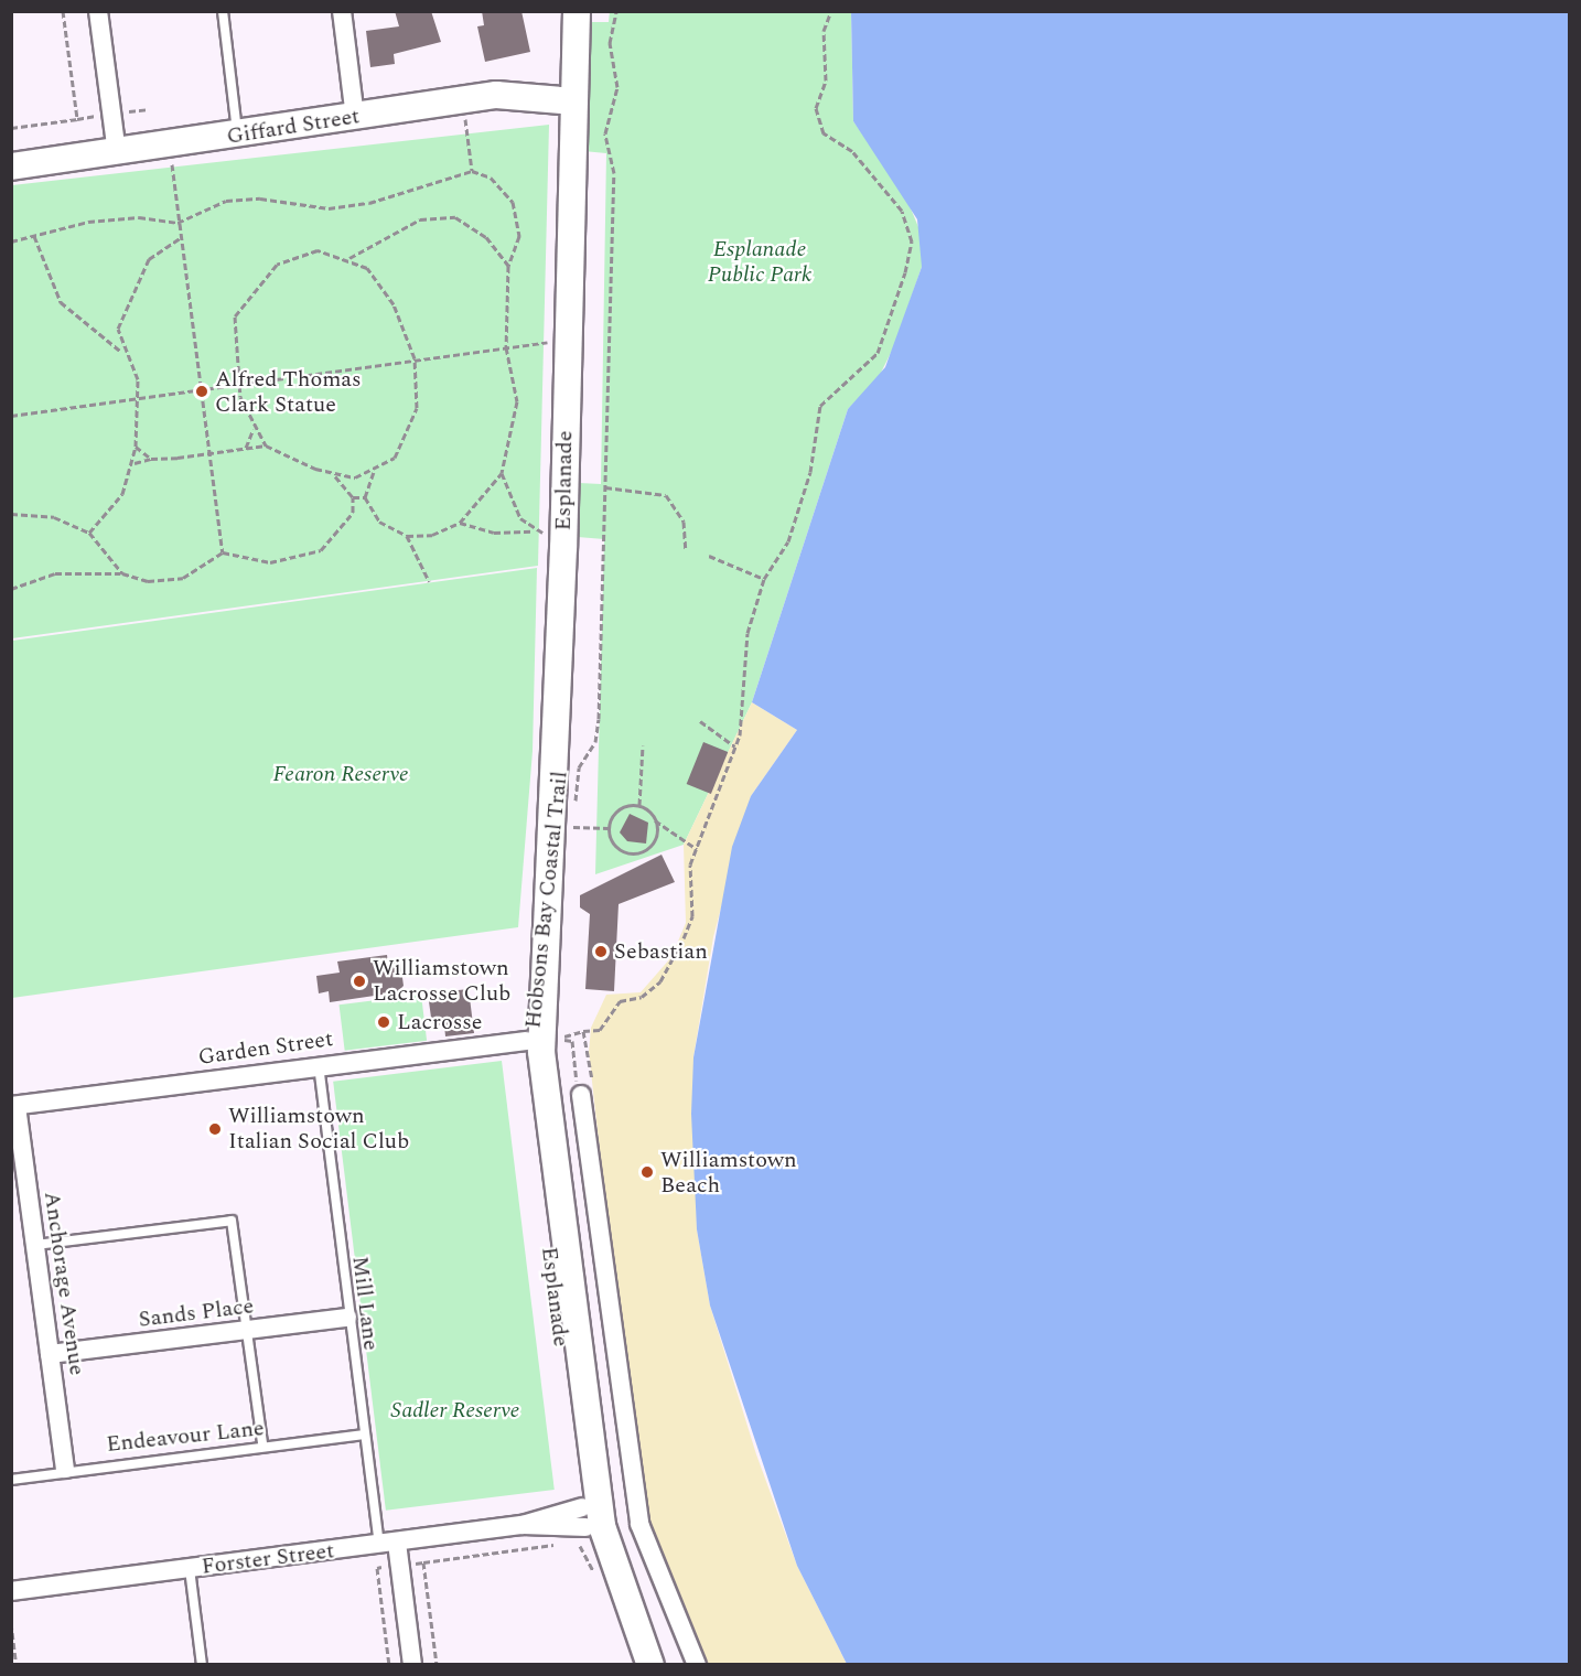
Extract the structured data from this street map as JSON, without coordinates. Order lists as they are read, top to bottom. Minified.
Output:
{"streets":{"street":["Giffard Street","Esplanade","Garden Street","Anchorage Avenue","Sands Place","Forster Street"],"lane":["Mill Lane","Endeavour Lane"],"path":["Hobsons Bay Coastal Trail"]},"crossings":[["Giffard Street","Esplanade"],["Esplanade","Garden Street"],["Esplanade","Forster Street"],["Garden Street","Anchorage Avenue"],["Garden Street","Mill Lane"],["Anchorage Avenue","Sands Place"],["Anchorage Avenue","Endeavour Lane"],["Mill Lane","Sands Place"],["Mill Lane","Endeavour Lane"],["Mill Lane","Forster Street"]],"parks":["Esplanade Public Park","Fearon Reserve","Sadler Reserve"],"places":["Alfred Thomas Clark Statue","Sebastian","Williamstown Lacrosse Club","Lacrosse","Williamstown Italian Social Club","Williamstown Beach"]}
